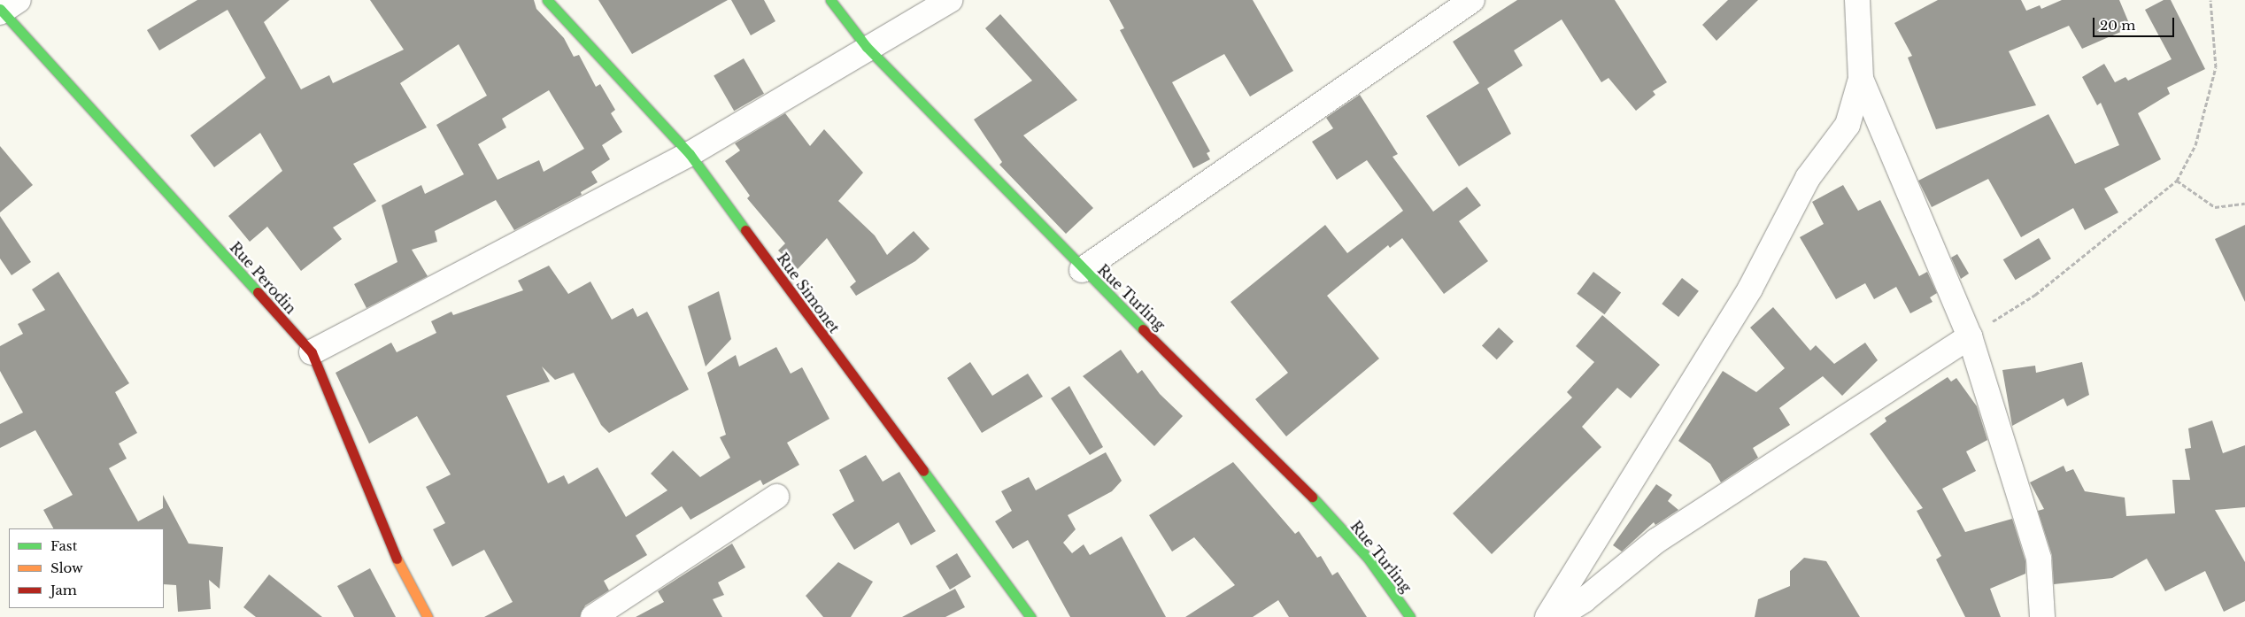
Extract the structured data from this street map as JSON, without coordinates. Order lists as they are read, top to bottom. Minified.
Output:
{"streets":{"street":["Rue Perodin","Rue Simonet","Rue Turling"]},"legend":["Fast","Slow","Jam"],"scale_bar":"20 m"}
